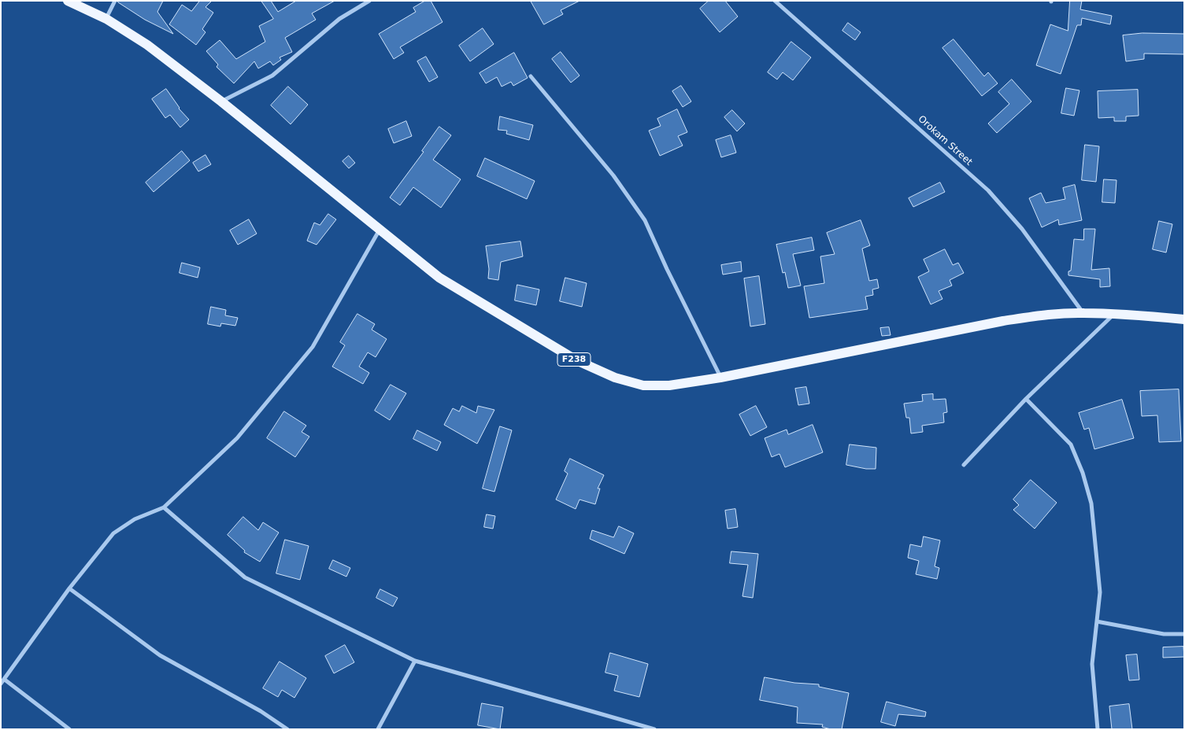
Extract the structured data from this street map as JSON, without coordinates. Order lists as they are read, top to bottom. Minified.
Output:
{"streets":{"main road":["F238"],"street":["Orokam Street"]},"crossings":[["Orokam Street","F238"]]}
